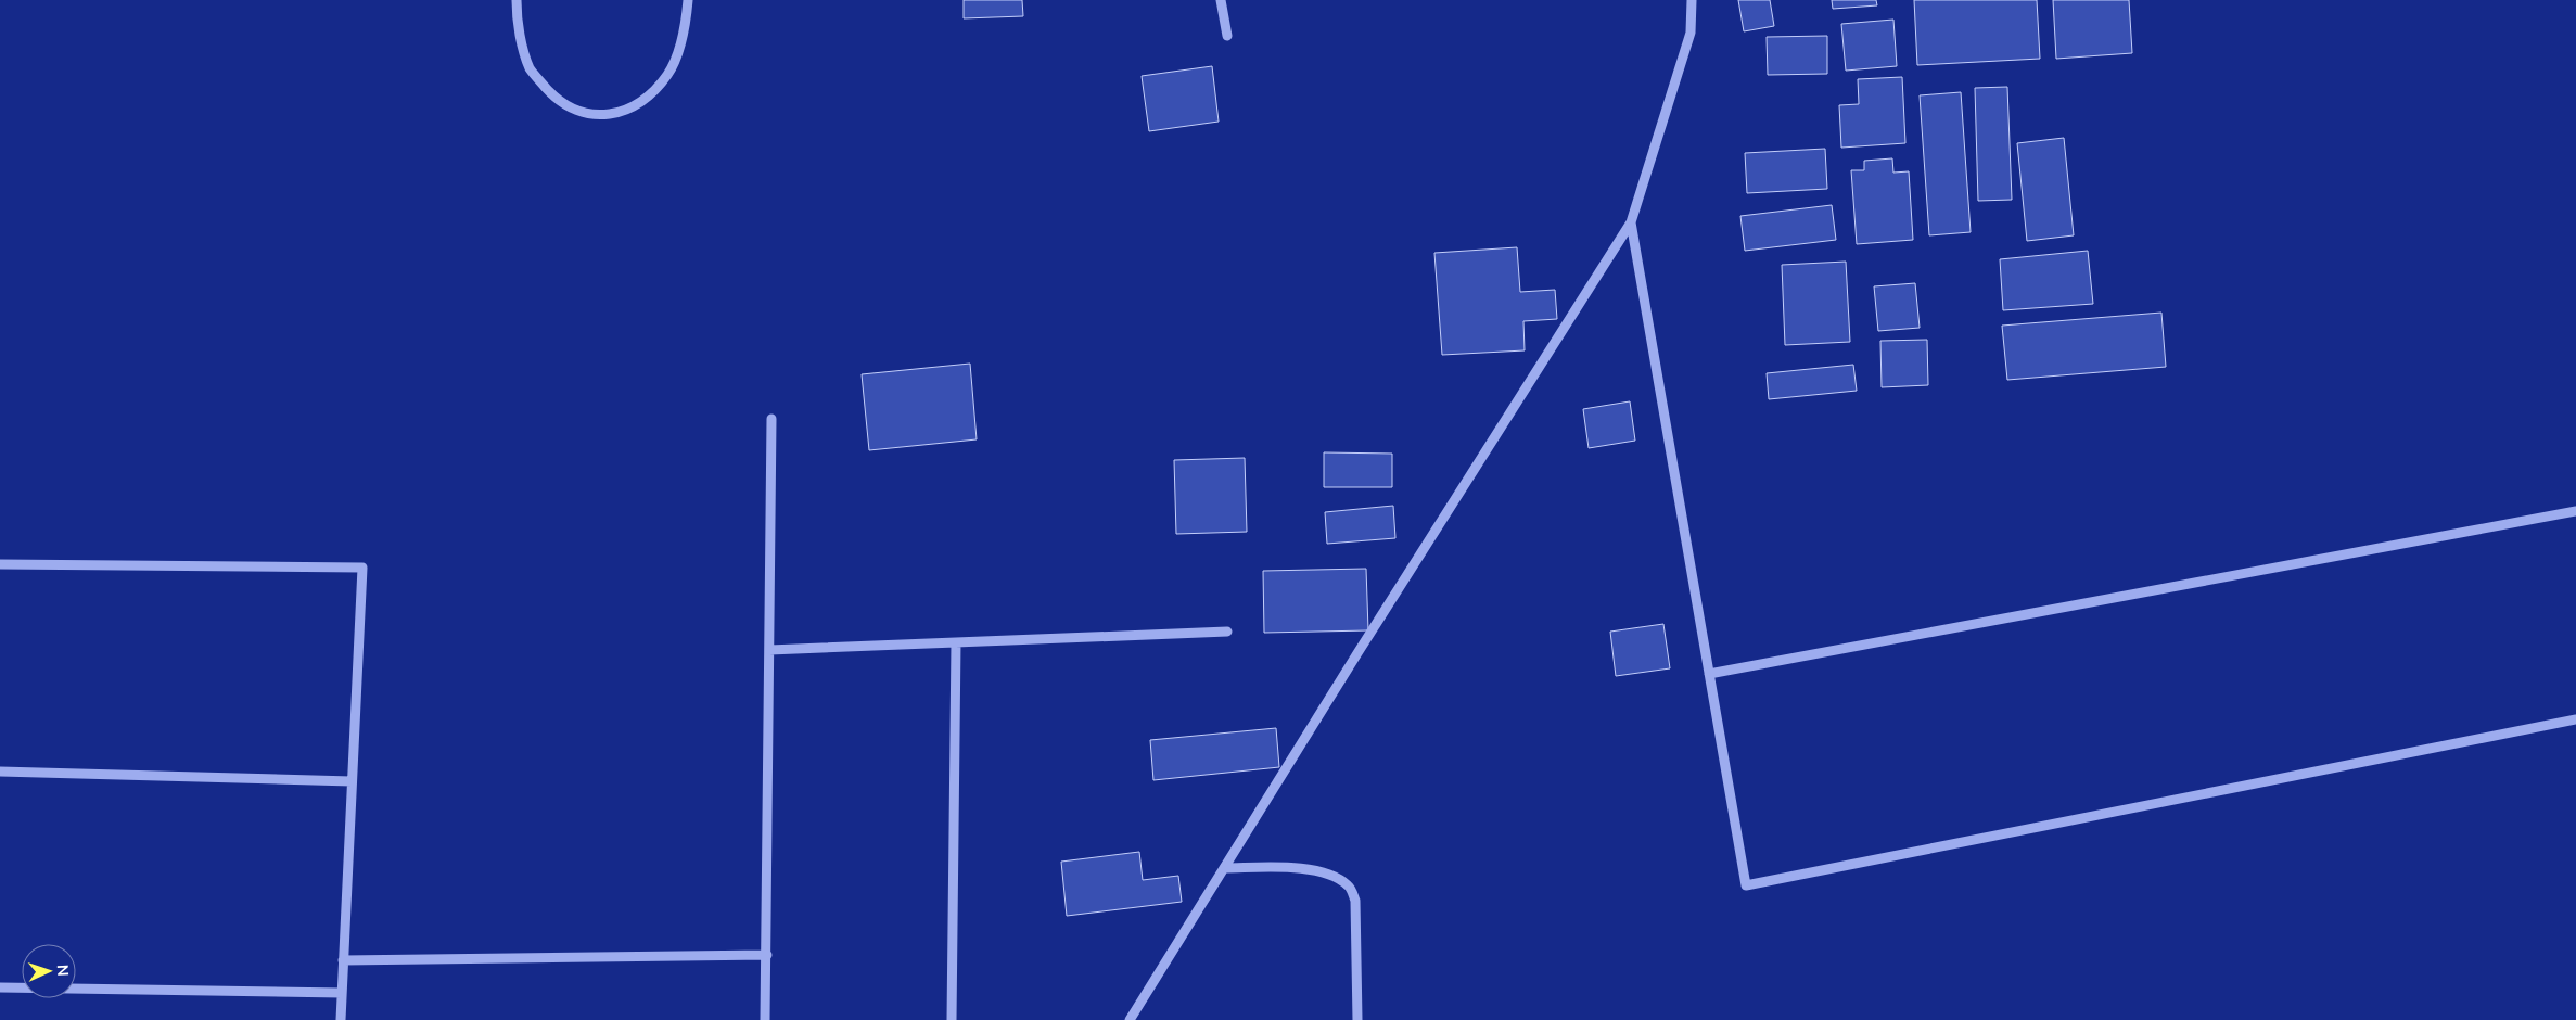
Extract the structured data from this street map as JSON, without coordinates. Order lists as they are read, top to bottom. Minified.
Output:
{"north":"right"}
